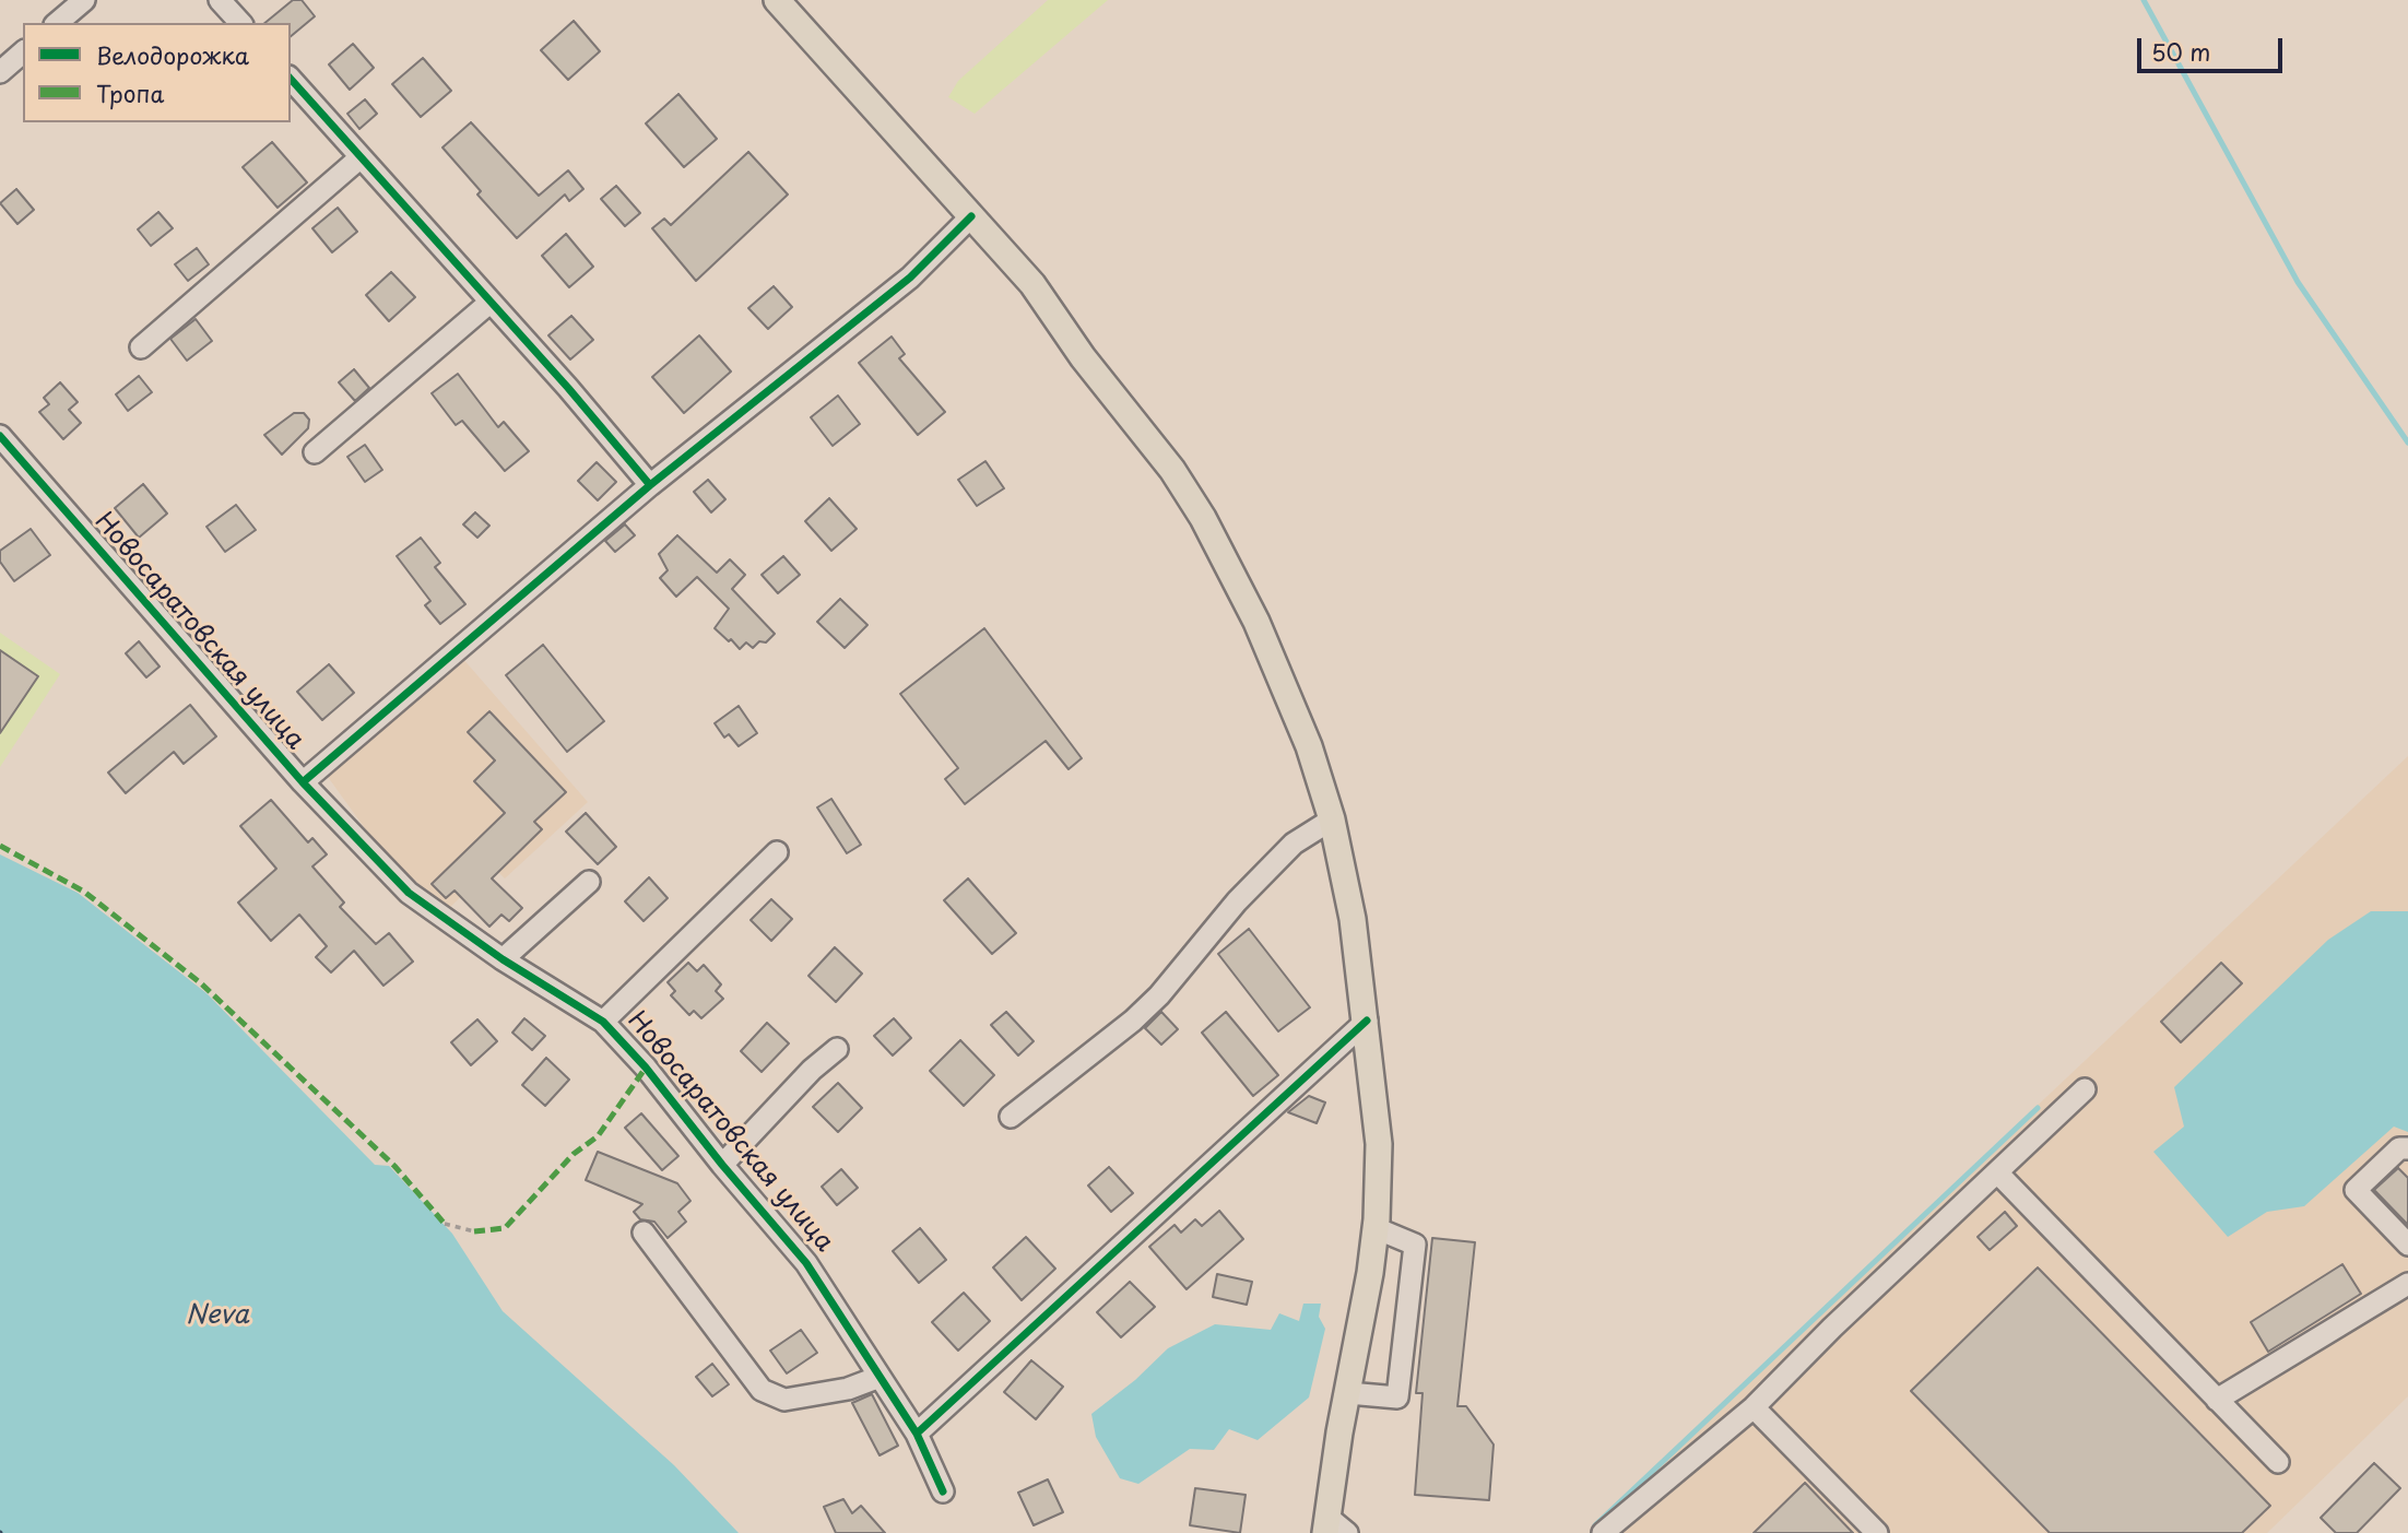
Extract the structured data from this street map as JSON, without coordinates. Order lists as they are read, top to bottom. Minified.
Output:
{"streets":{"street":["Новосаратовская улица"]},"water":["Neva"],"legend":["Велодорожка","Тропа"],"scale_bar":"50 m"}
